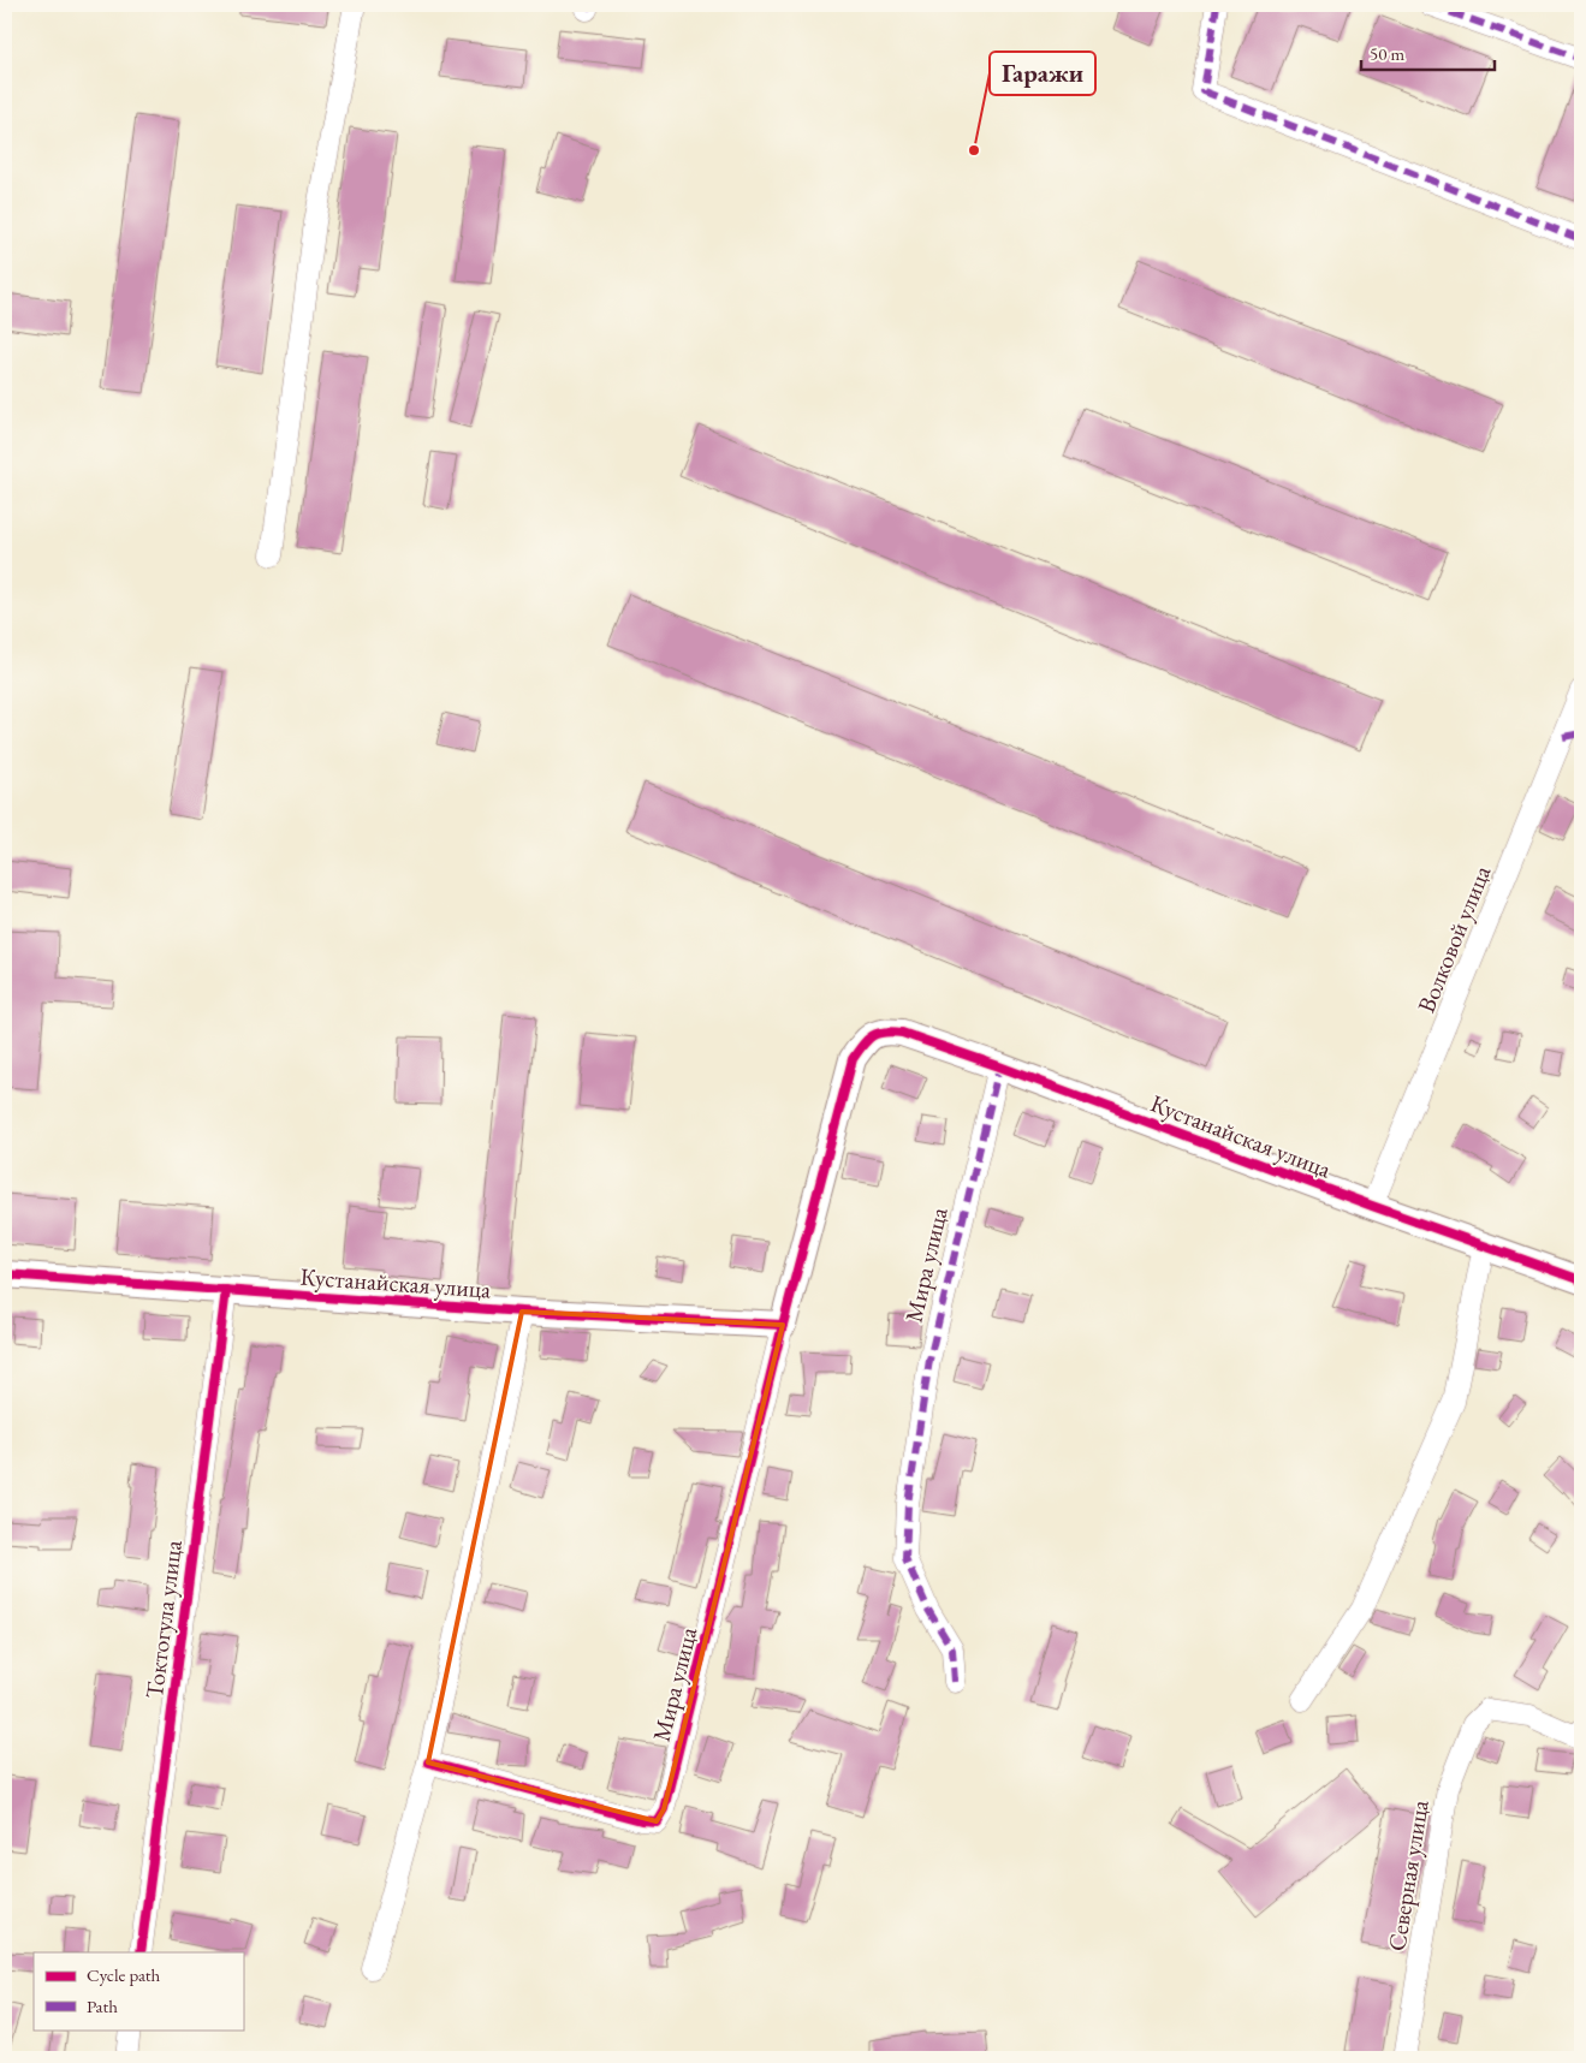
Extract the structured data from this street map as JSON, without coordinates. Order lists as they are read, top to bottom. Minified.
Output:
{"streets":{"street":["Волковой улица","Кустанайская улица","Мира улица","Токтогула улица","Северная улица"]},"crossings":[["Волковой улица","Кустанайская улица"],["Кустанайская улица","Мира улица"],["Кустанайская улица","Токтогула улица"]],"places":["Гаражи"],"legend":["Cycle path","Path"],"scale_bar":"50 m"}
